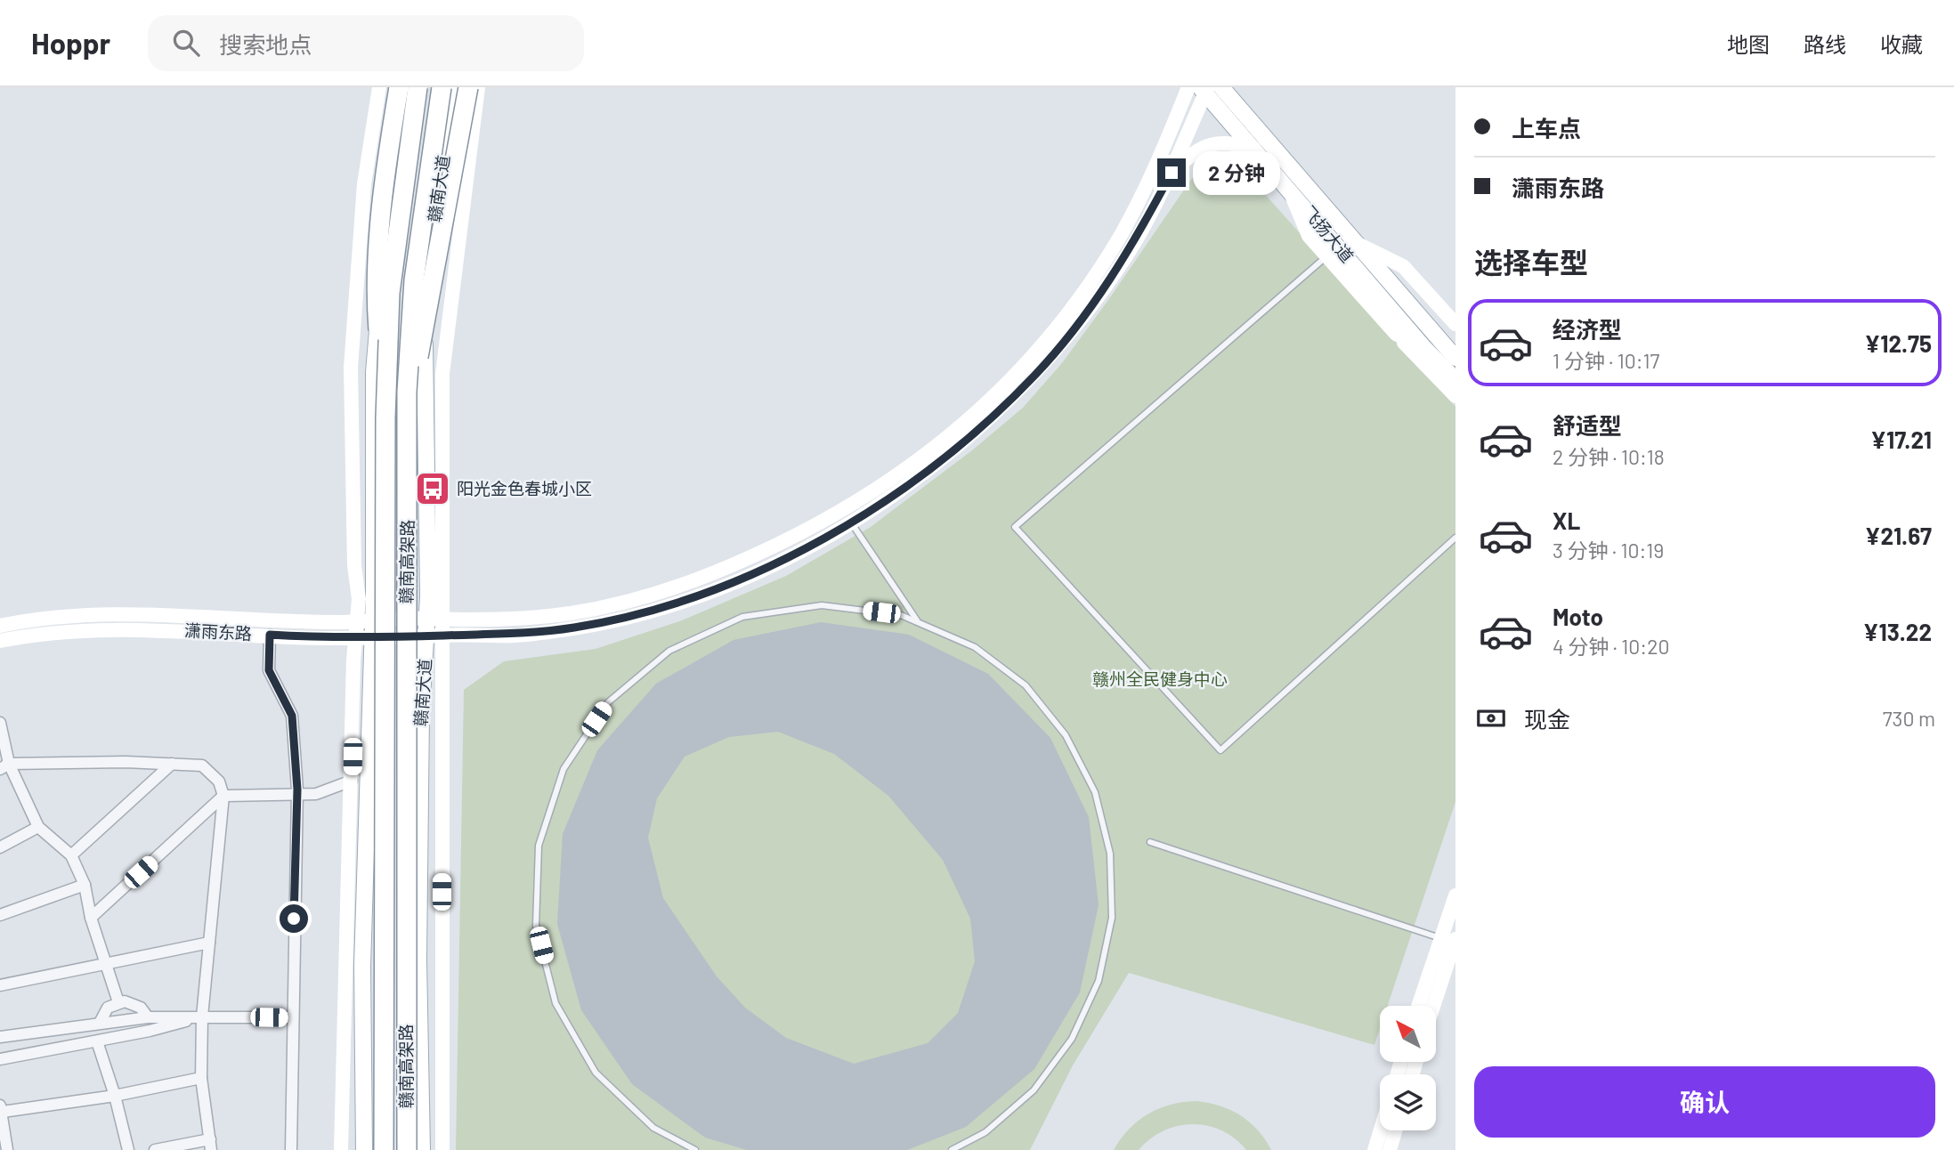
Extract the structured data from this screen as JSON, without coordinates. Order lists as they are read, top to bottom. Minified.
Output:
{"streets":{"highway":["赣南高架路"],"main road":["赣南大道","飞扬大道","潇雨东路"]},"crossings":[["赣南大道","潇雨东路"],["飞扬大道","潇雨东路"]],"parks":["赣州全民健身中心"],"places":{"bus stop":["阳光金色春城小区"]},"north":"top left","page":{"header":"Hoppr","search":"搜索地点","nav":["地图","路线","收藏"],"banner":["上车点","潇雨东路"],"bubble":"2 分钟","heading":"选择车型","list":[{"name":"经济型","note":"1 分钟 · 10:17","value":"¥12.75"},{"name":"舒适型","note":"2 分钟 · 10:18","value":"¥17.21"},{"name":"XL","note":"3 分钟 · 10:19","value":"¥21.67"},{"name":"Moto","note":"4 分钟 · 10:20","value":"¥13.22"}],"pay":["现金","730 m"],"buttons":"确认"}}
